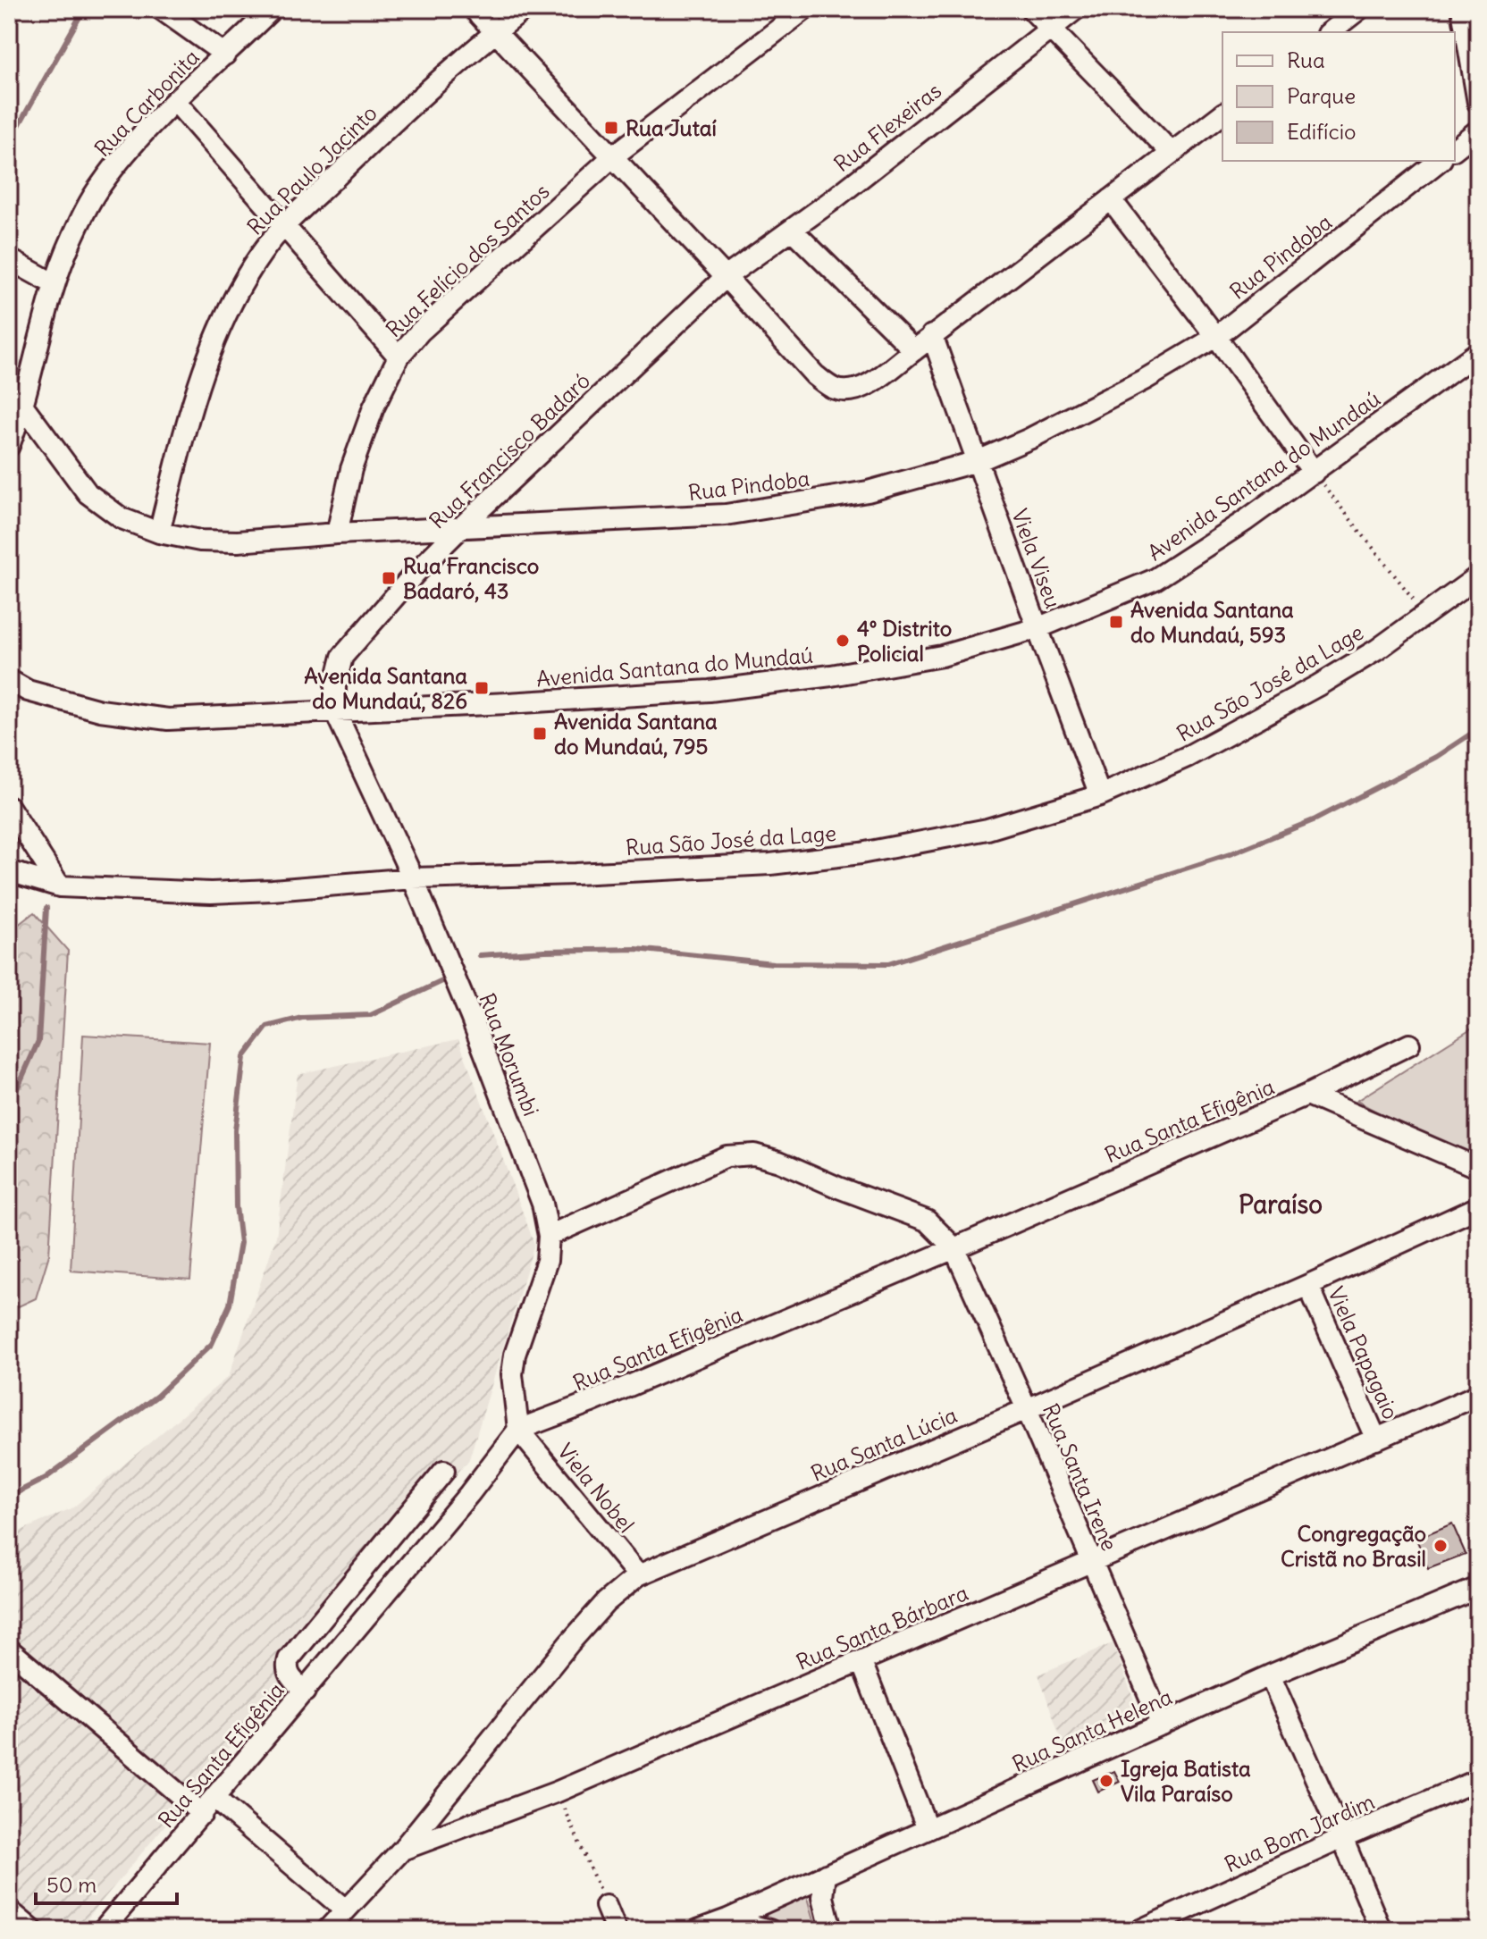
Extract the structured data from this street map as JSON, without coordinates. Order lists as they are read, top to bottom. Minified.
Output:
{"streets":{"street":["Rua Carbonita","Rua Flexeiras","Rua Paulo Jacinto","Rua Pindoba","Rua Felício dos Santos","Rua Francisco Badaró","Avenida Santana do Mundaú","Viela Viseu","Rua São José da Lage","Rua Morumbi","Rua Santa Efigênia","Viela Papagaio","Rua Santa Lúcia","Rua Santa Irene","Viela Nobel","Rua Santa Bárbara","Rua Santa Helena","Rua Bom Jardim"]},"crossings":[["Rua Carbonita","Rua Pindoba"],["Rua Flexeiras","Rua Francisco Badaró"],["Rua Paulo Jacinto","Rua Pindoba"],["Rua Pindoba","Rua Felício dos Santos"],["Rua Pindoba","Rua Francisco Badaró"],["Rua Pindoba","Viela Viseu"],["Rua Francisco Badaró","Avenida Santana do Mundaú"],["Rua Francisco Badaró","Rua Morumbi"],["Avenida Santana do Mundaú","Viela Viseu"],["Avenida Santana do Mundaú","Rua Morumbi"],["Viela Viseu","Rua São José da Lage"],["Rua São José da Lage","Rua Morumbi"],["Rua Morumbi","Rua Santa Efigênia"],["Rua Morumbi","Viela Nobel"],["Rua Santa Efigênia","Rua Santa Irene"],["Rua Santa Efigênia","Viela Nobel"],["Viela Papagaio","Rua Santa Lúcia"],["Viela Papagaio","Rua Santa Bárbara"],["Rua Santa Lúcia","Rua Santa Irene"],["Rua Santa Lúcia","Viela Nobel"],["Rua Santa Lúcia","Rua Santa Bárbara"],["Rua Santa Irene","Rua Santa Bárbara"],["Rua Santa Irene","Rua Santa Helena"]],"districts":["Paraíso"],"places":{"transit":["Rua Jutaí","Rua Francisco Badaró, 43","Avenida Santana do Mundaú, 593","Avenida Santana do Mundaú, 826","Avenida Santana do Mundaú, 795"],"other":["4º Distrito Policial","Congregação Cristã no Brasil","Igreja Batista Vila Paraíso"]},"legend":["Rua","Parque","Edifício"],"scale_bar":"50 m"}
